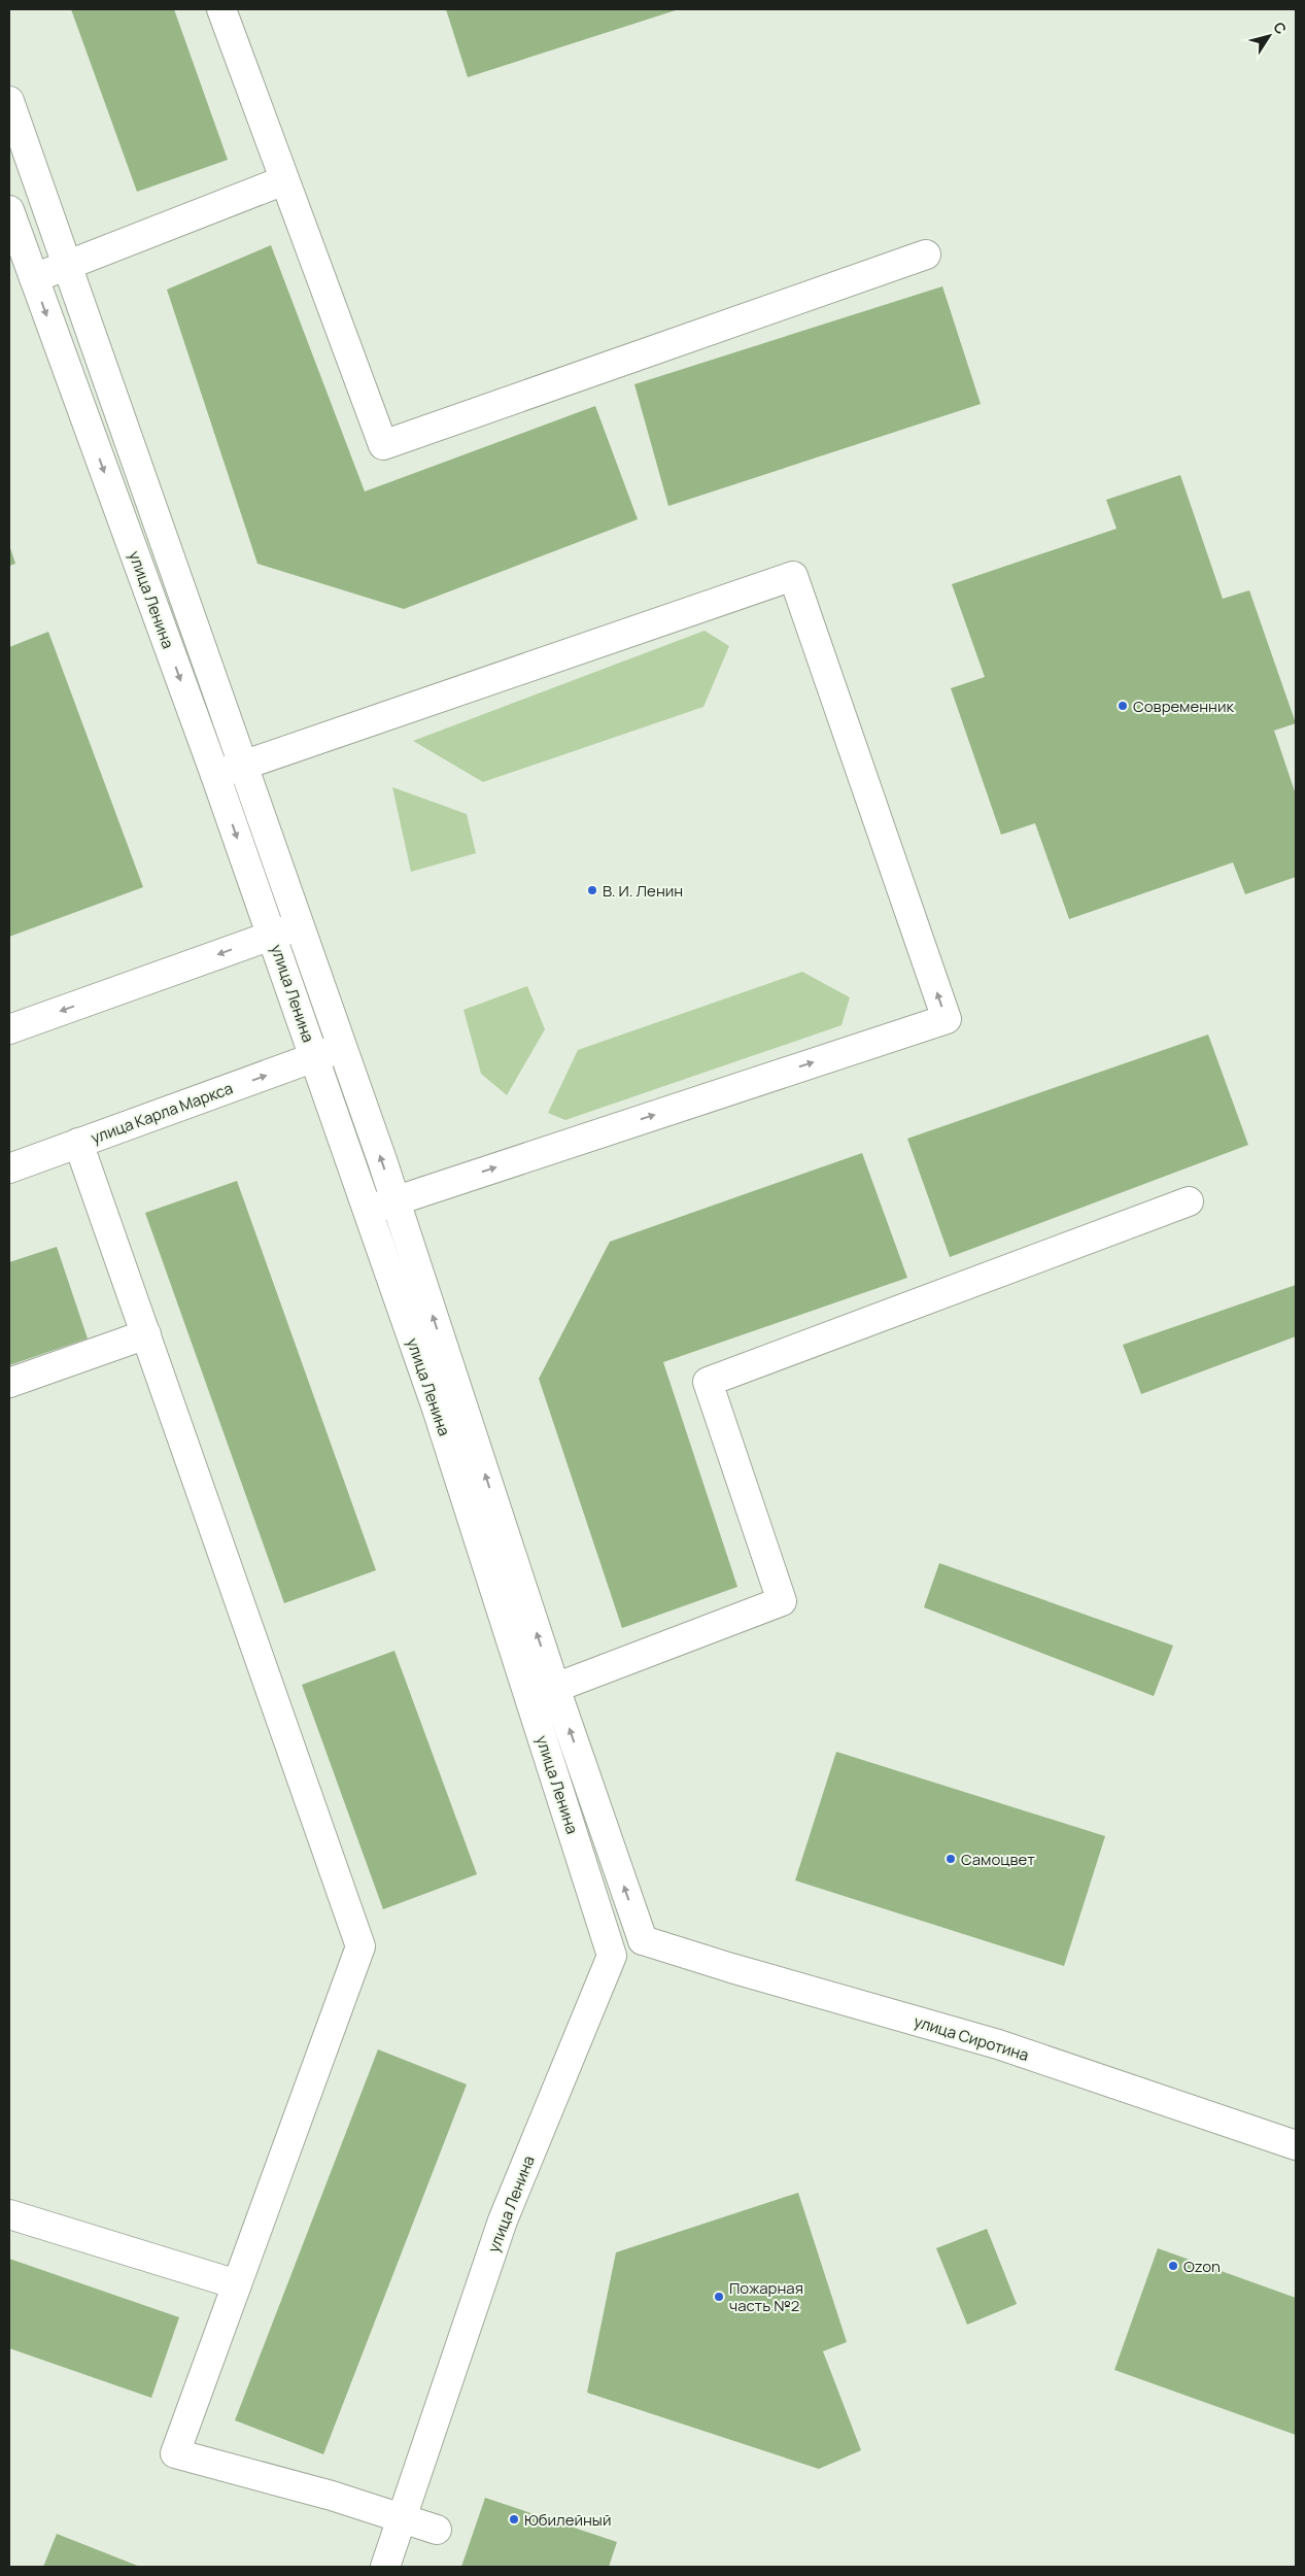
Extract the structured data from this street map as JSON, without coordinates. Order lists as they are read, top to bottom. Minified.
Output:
{"streets":{"main road":["улица Ленина","улица Карла Маркса","улица Сиротина"]},"crossings":[["улица Ленина","улица Карла Маркса"]],"places":["Современник","В. И. Ленин","Самоцвет","Ozon","Пожарная часть №2","Юбилейный"],"north":"top right"}
